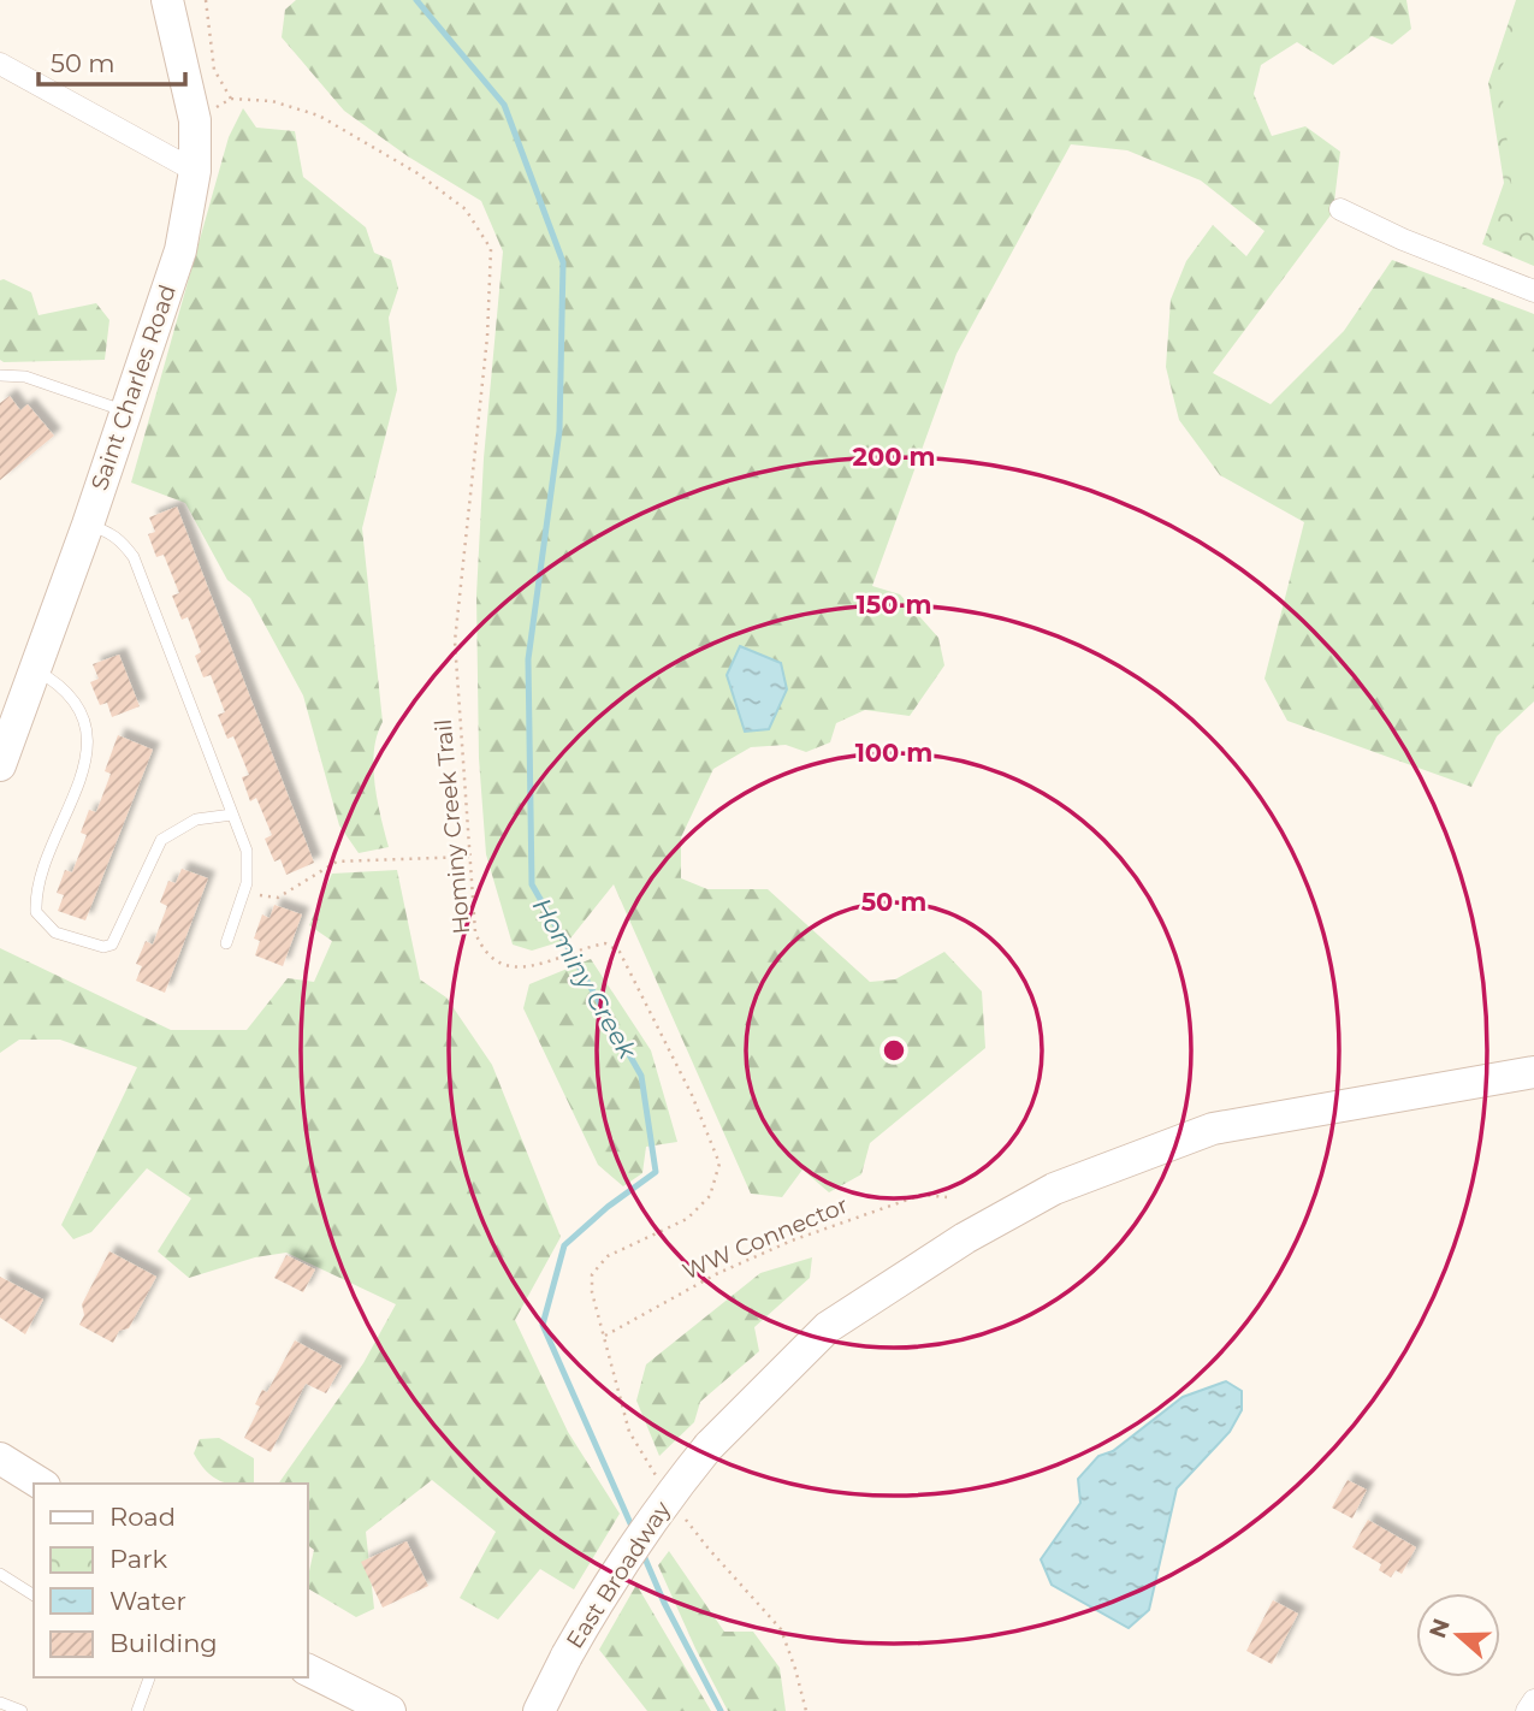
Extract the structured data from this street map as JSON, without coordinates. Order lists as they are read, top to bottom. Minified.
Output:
{"streets":{"main road":["Saint Charles Road","East Broadway"],"path":["Hominy Creek Trail","WW Connector"]},"crossings":[["Hominy Creek Trail","WW Connector"]],"water":["Hominy Creek"],"legend":["Road","Park","Water","Building"],"scale_bar":"50 m","north":"left","rings":["200 m","150 m","100 m","50 m"]}
